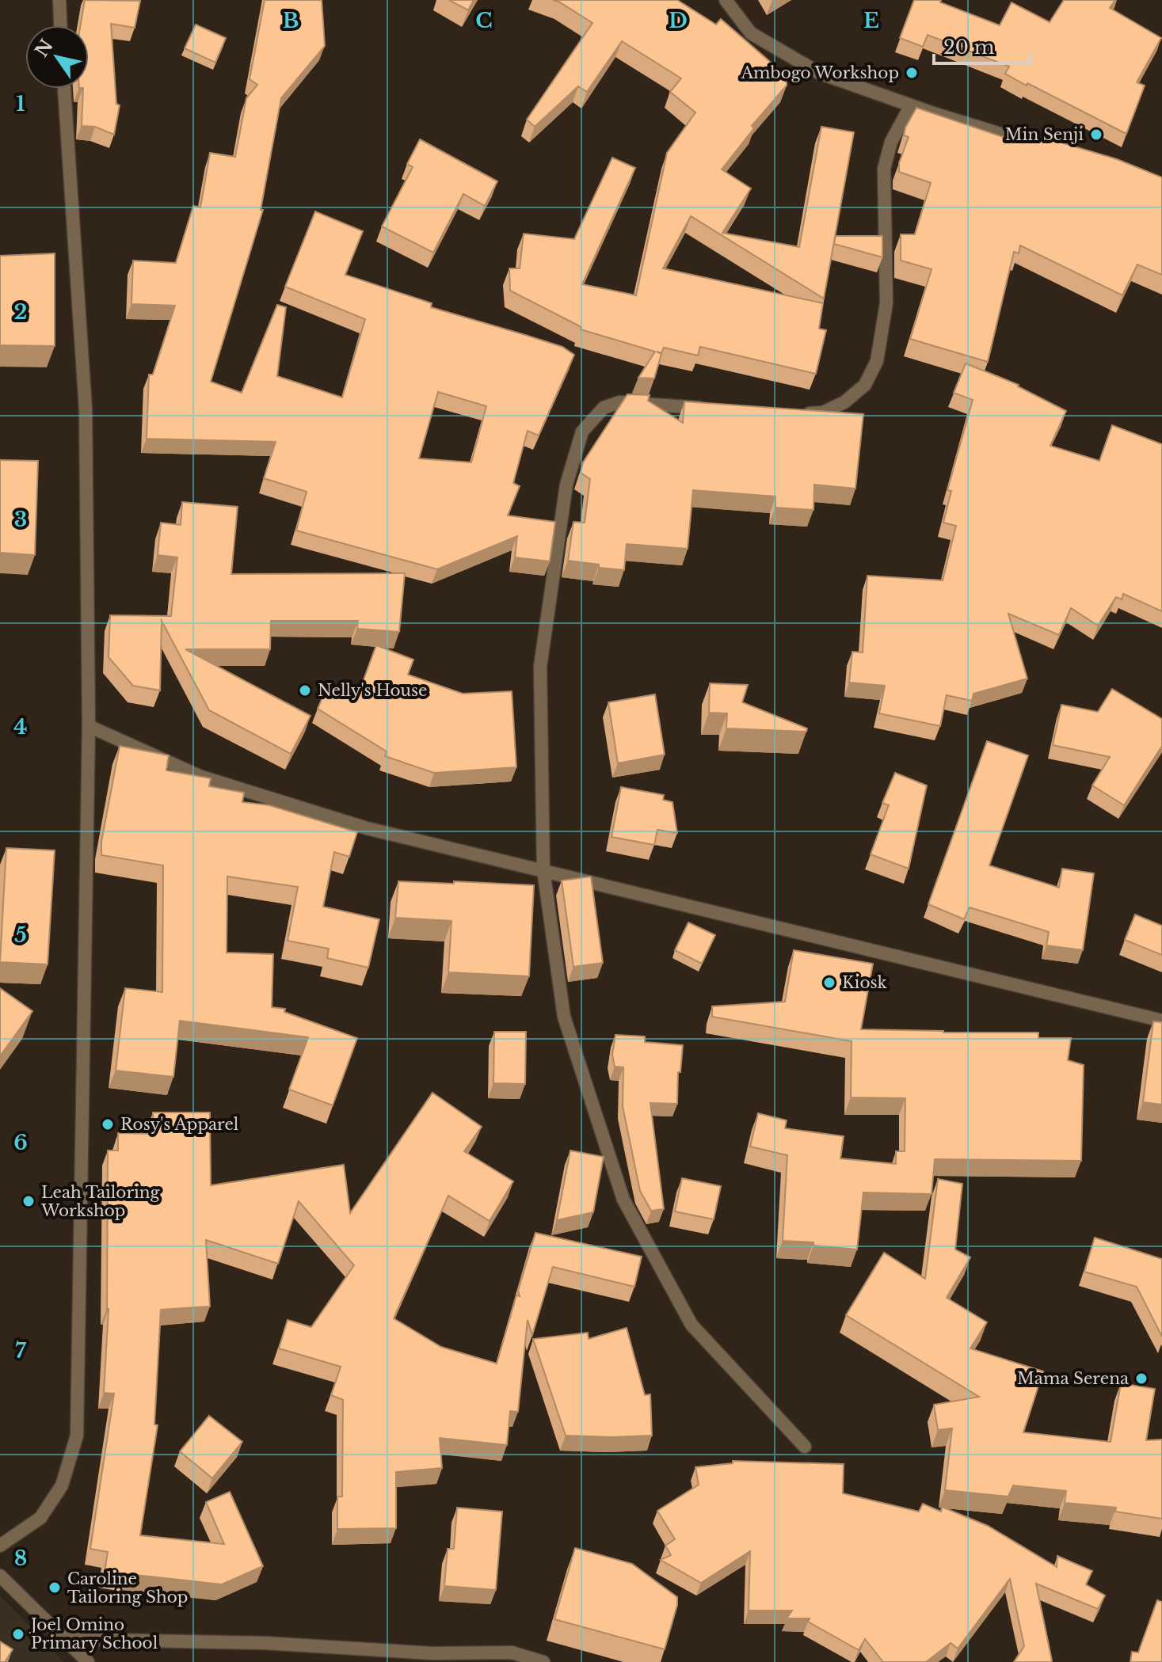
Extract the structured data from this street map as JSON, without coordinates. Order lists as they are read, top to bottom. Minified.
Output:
{"places":["Ambogo Workshop","Min Senji","Nelly's House","Kiosk","Rosy's Apparel","Leah Tailoring Workshop","Mama Serena","Caroline Tailoring Shop","Joel Omino Primary School"],"scale_bar":"20 m","north":"top left","grid":{"columns":["B","C","D","E"],"rows":["1","2","3","4","5","6","7","8"]}}
